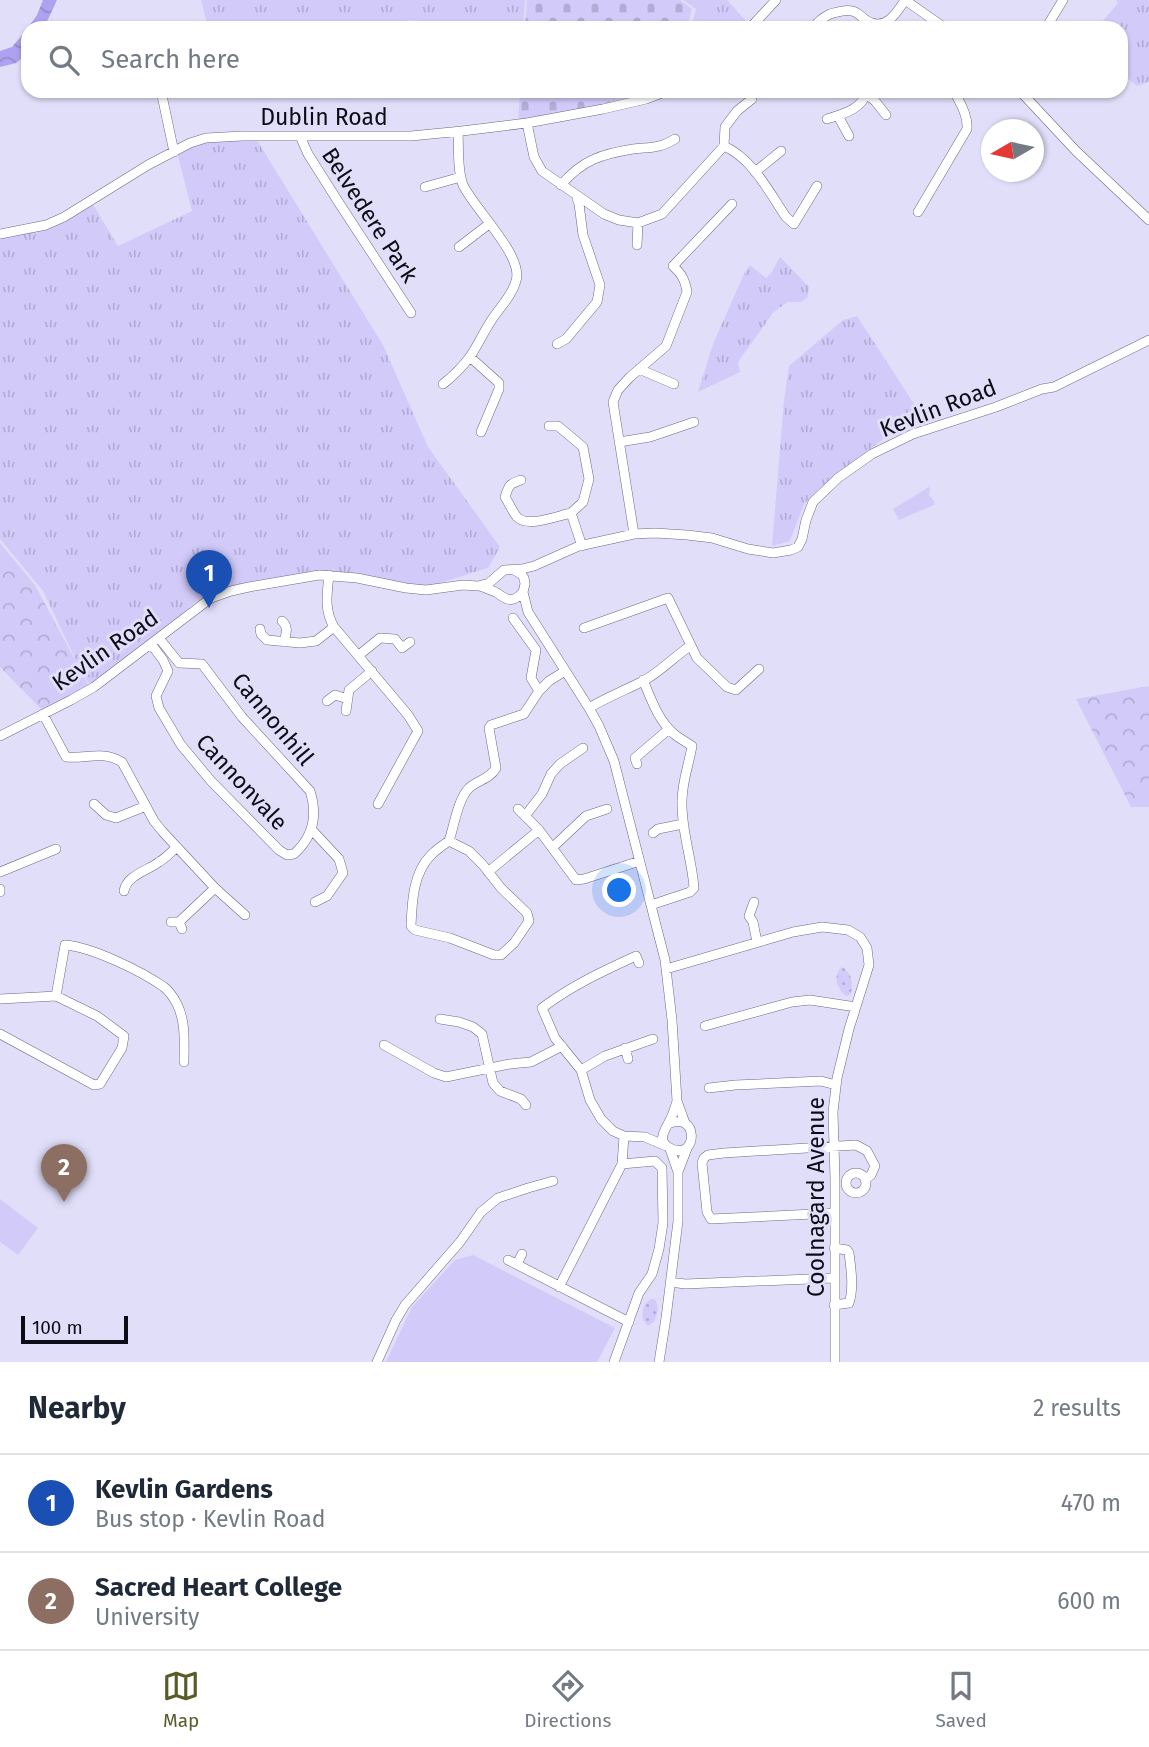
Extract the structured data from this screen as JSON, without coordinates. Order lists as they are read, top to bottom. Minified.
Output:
{"streets":{"street":["Dublin Road","Belvedere Park","Kevlin Road","Cannonhill","Cannonvale","Coolnagard Avenue"]},"crossings":[["Dublin Road","Belvedere Park"],["Kevlin Road","Cannonhill"],["Kevlin Road","Cannonvale"],["Cannonhill","Cannonvale"]],"scale_bar":"100 m","north":"left","page":{"search":"Search here","pins":["1","2"],"scale":"100 m","heading":["Nearby","2 results"],"list":[{"mark":"1","name":"Kevlin Gardens","note":"Bus stop · Kevlin Road","value":"470 m"},{"mark":"2","name":"Sacred Heart College","note":"University","value":"600 m"}],"nav":["Map","Directions","Saved"]}}
